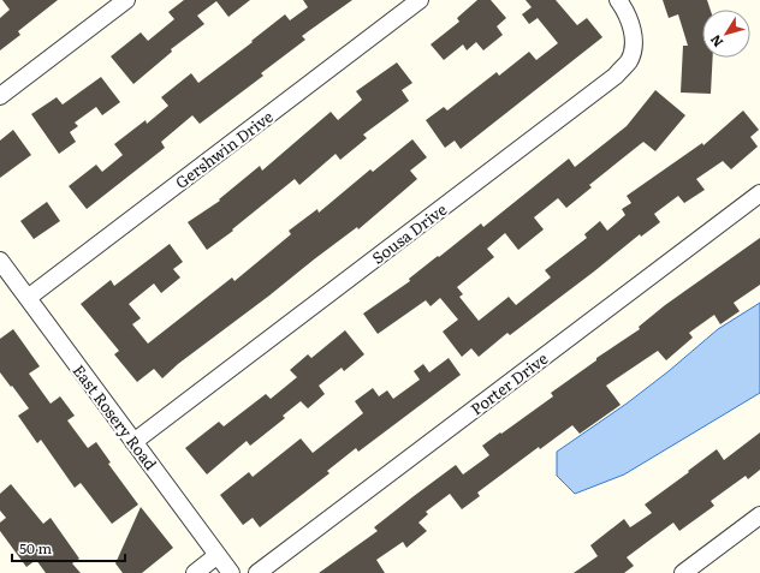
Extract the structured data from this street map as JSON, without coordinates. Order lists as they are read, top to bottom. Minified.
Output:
{"streets":{"street":["Gershwin Drive","Sousa Drive","Porter Drive","East Rosery Road"]},"crossings":[["Gershwin Drive","East Rosery Road"],["Sousa Drive","East Rosery Road"]],"scale_bar":"50 m","north":"bottom left"}
